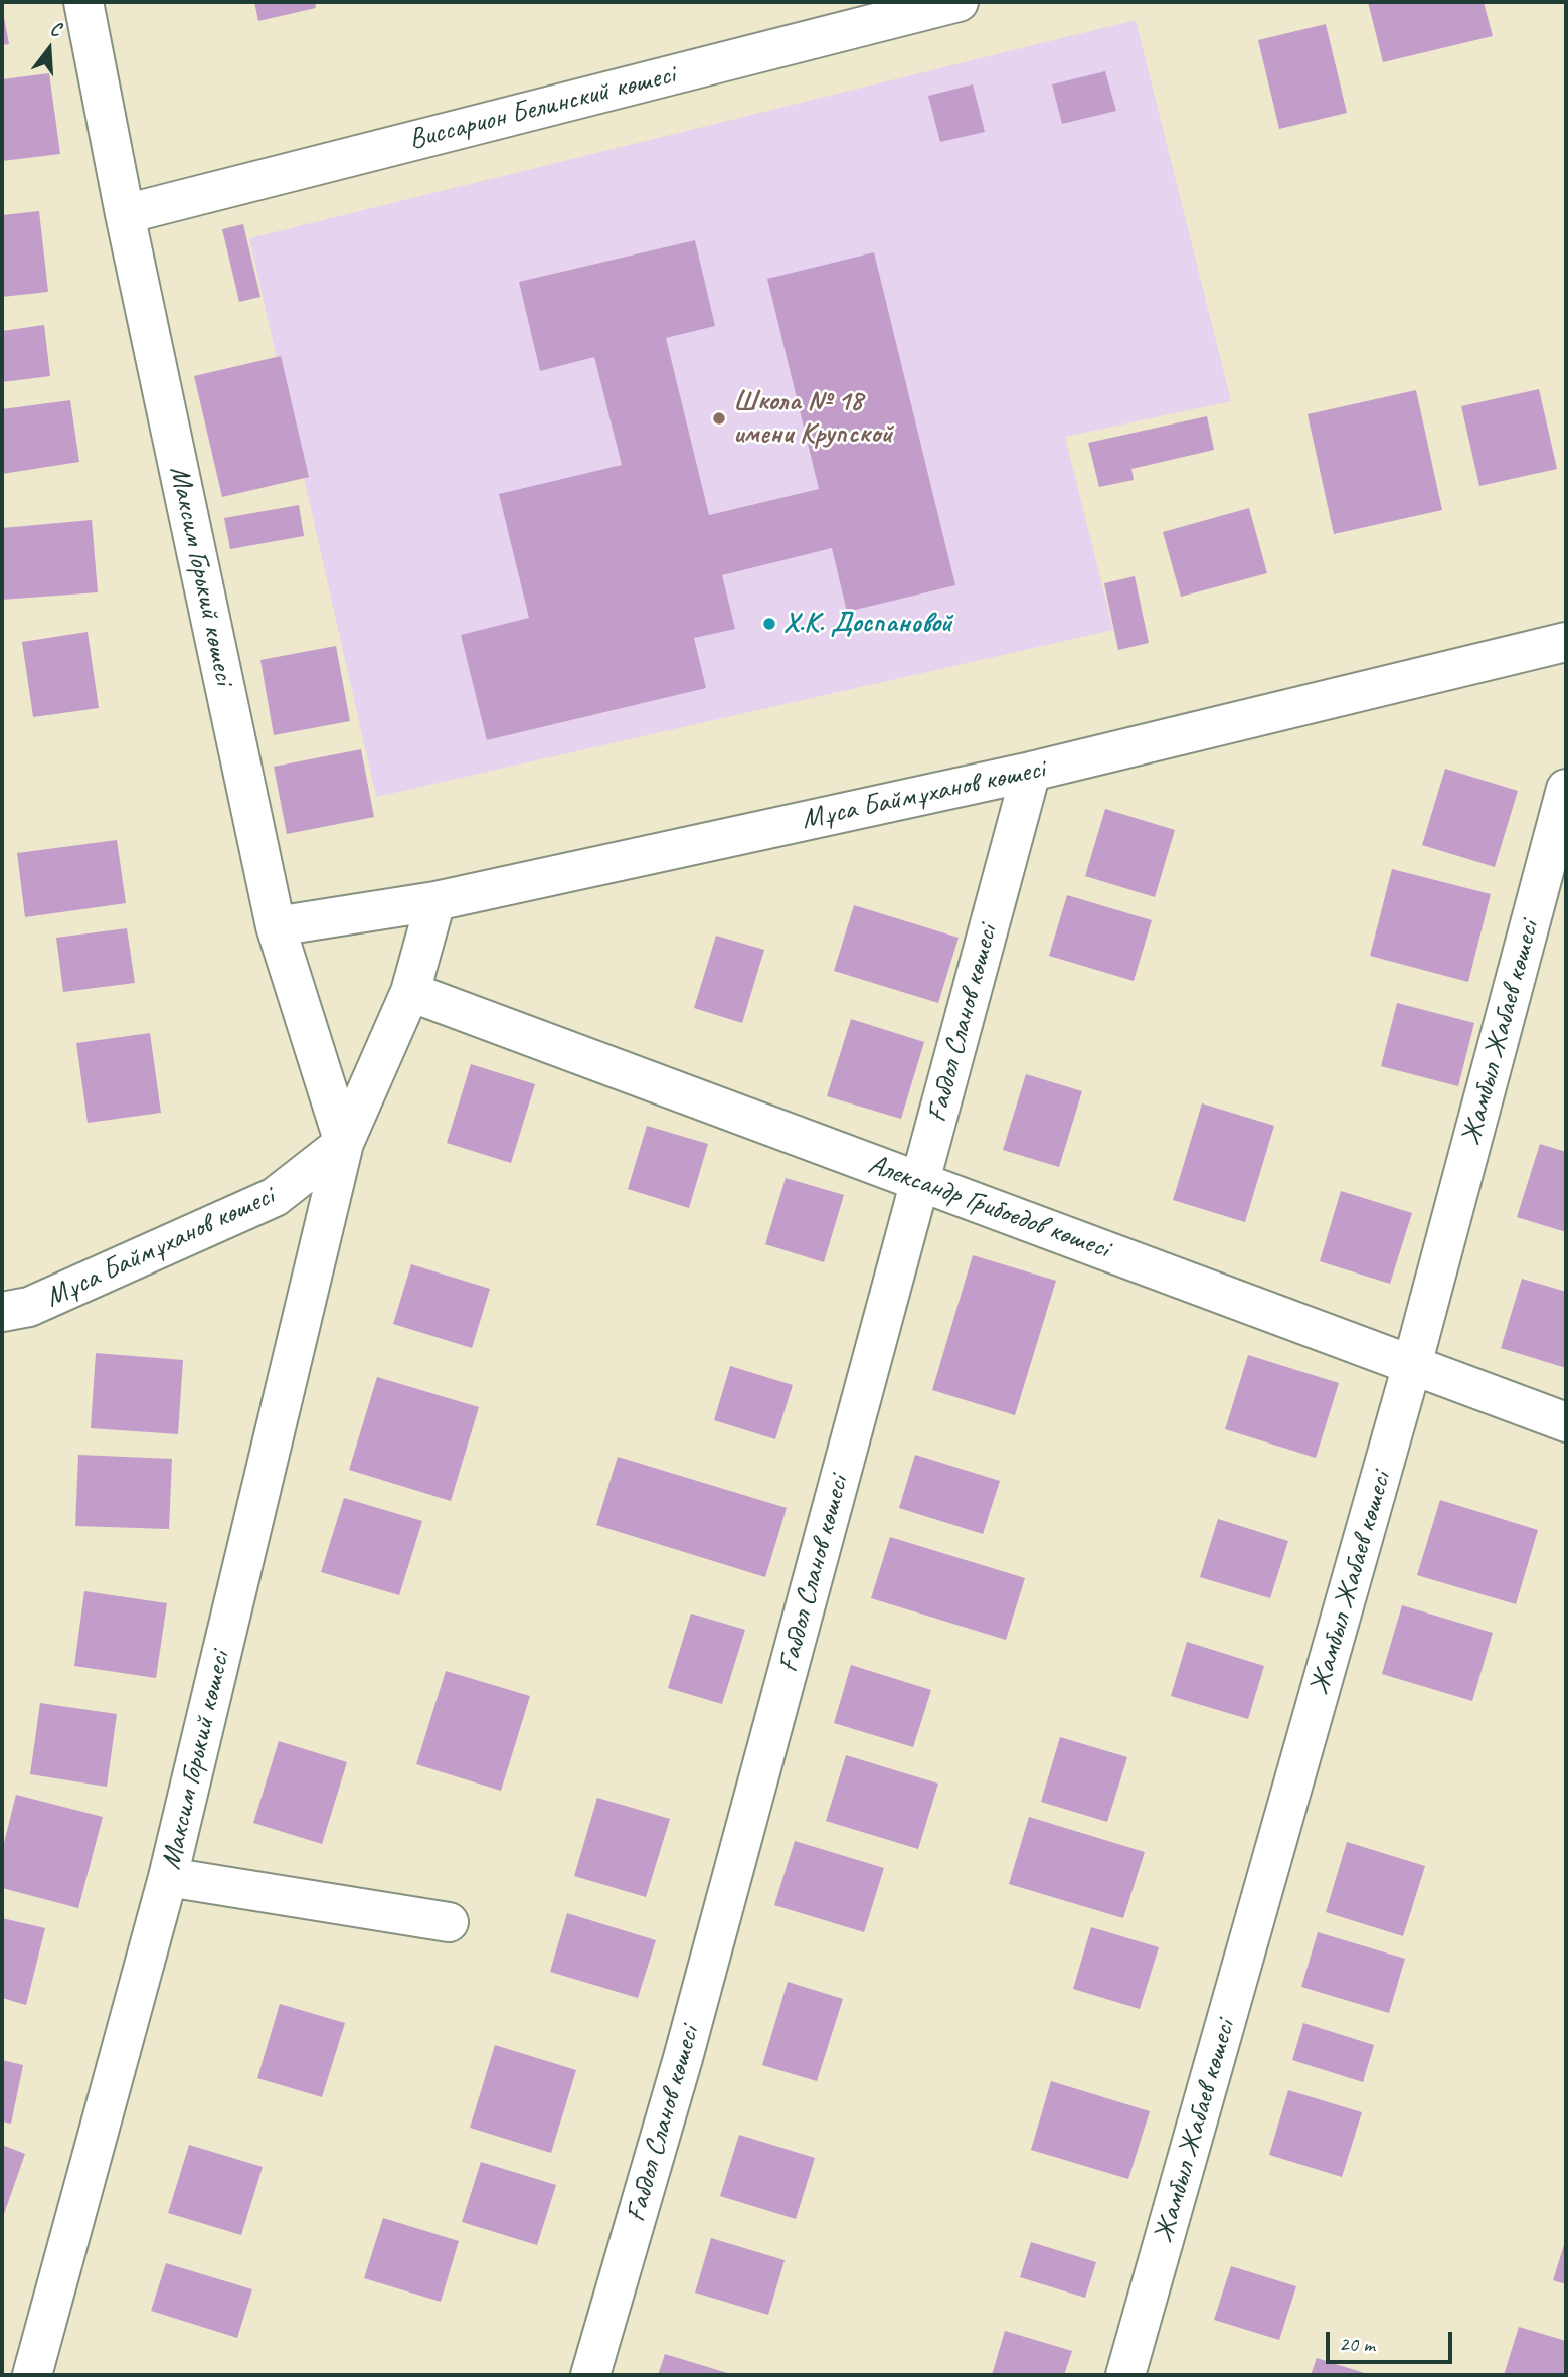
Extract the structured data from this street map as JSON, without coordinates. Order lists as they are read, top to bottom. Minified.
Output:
{"streets":{"street":["Виссарион Белинский көшесі","Максим Горький көшесі","Мұса Баймұханов көшесі","Ғабдол Сланов көшесі","Жамбыл Жабаев көшесі","Александр Грибоедов көшесі"]},"crossings":[["Виссарион Белинский көшесі","Максим Горький көшесі"],["Максим Горький көшесі","Мұса Баймұханов көшесі"],["Максим Горький көшесі","Александр Грибоедов көшесі"],["Мұса Баймұханов көшесі","Ғабдол Сланов көшесі"],["Ғабдол Сланов көшесі","Александр Грибоедов көшесі"],["Жамбыл Жабаев көшесі","Александр Грибоедов көшесі"]],"places":["Школа № 18 имени Крупской","Х.К. Доспановой"],"scale_bar":"20 m","north":"top"}
